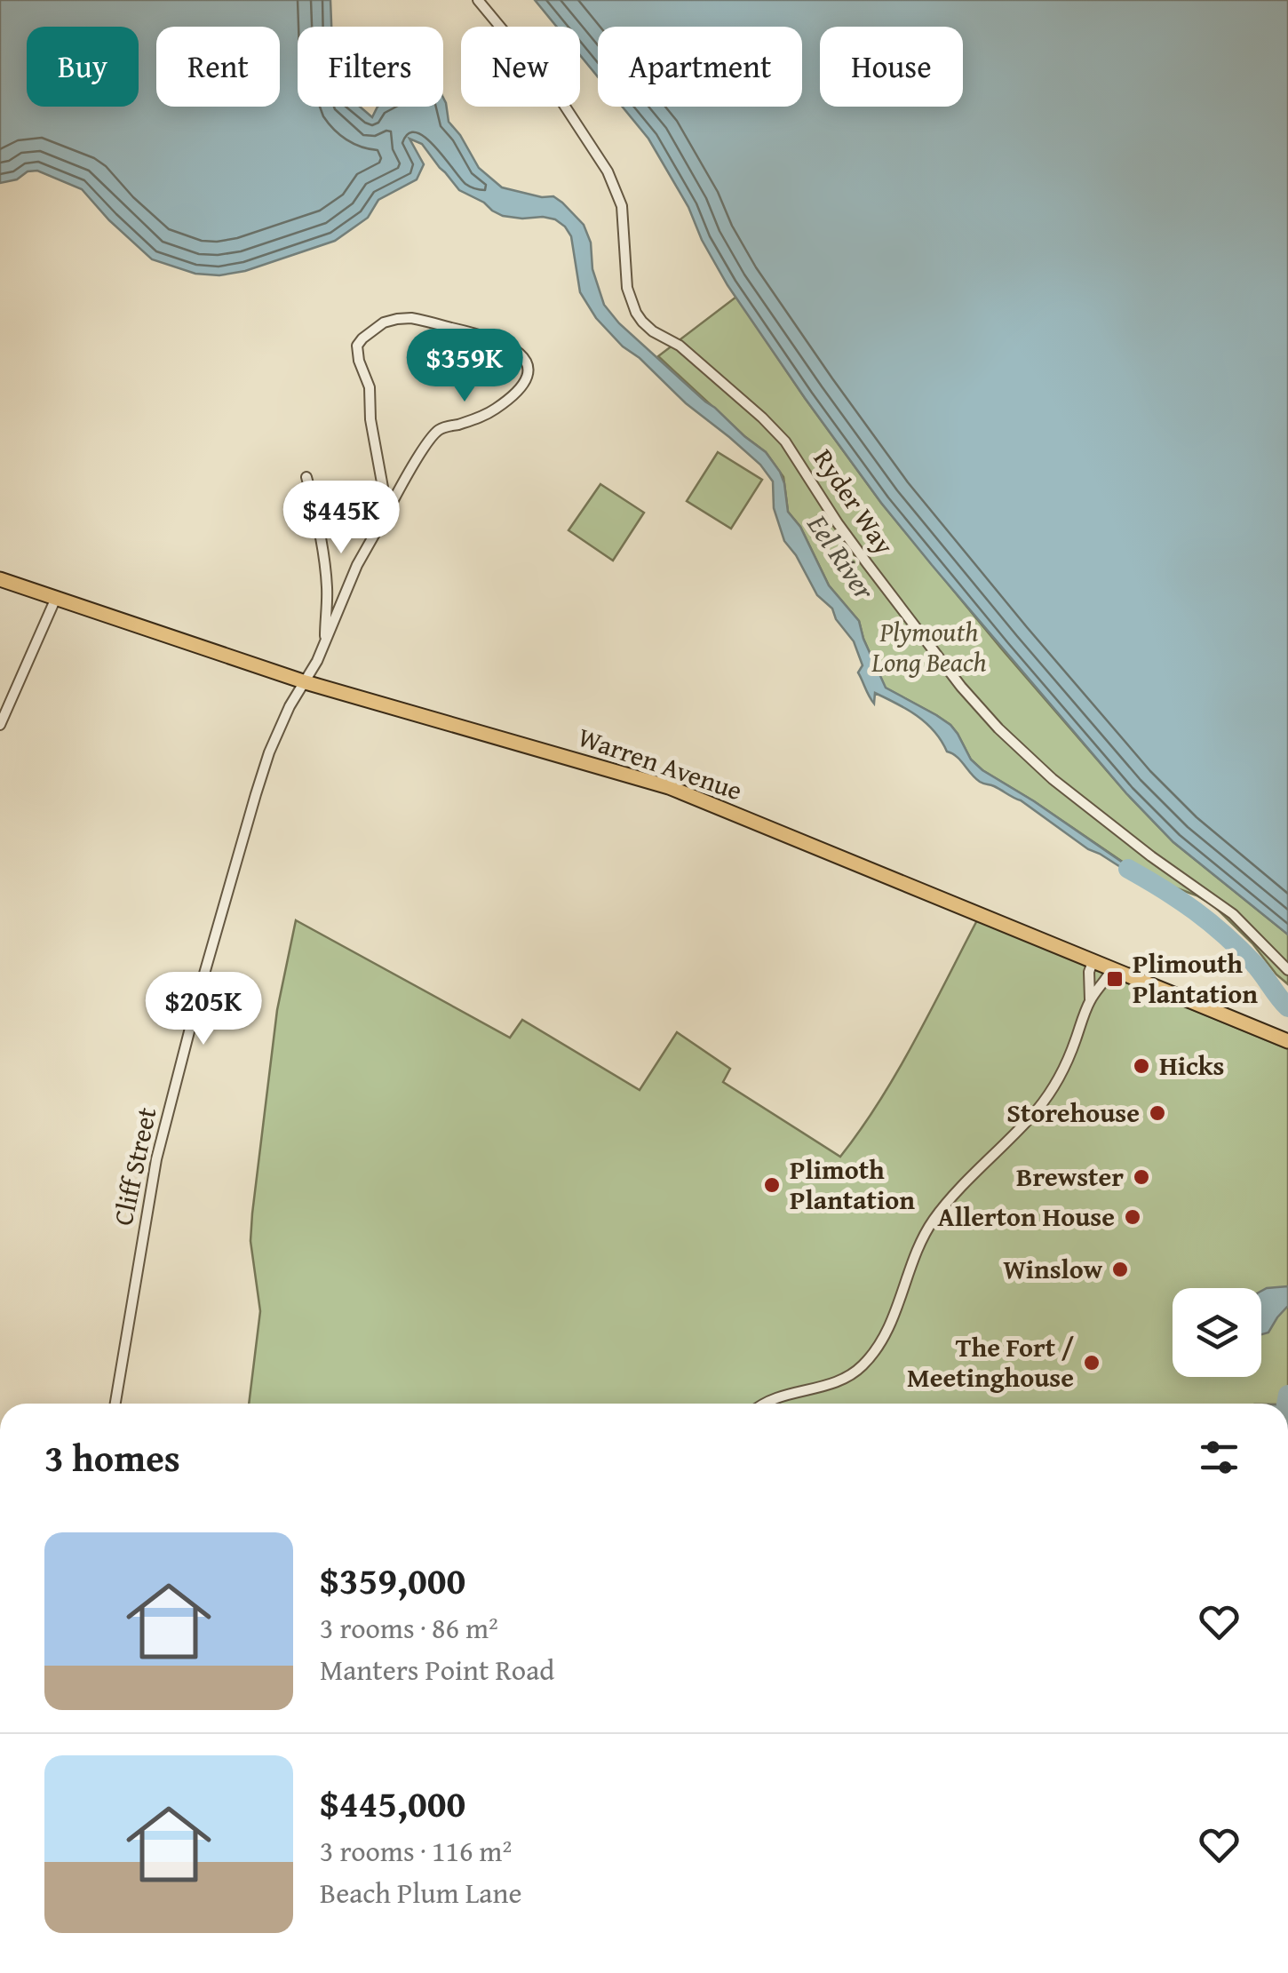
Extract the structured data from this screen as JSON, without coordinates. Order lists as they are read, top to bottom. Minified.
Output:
{"streets":{"main road":["Warren Avenue"],"street":["Ryder Way","Cliff Street"]},"crossings":[["Warren Avenue","Cliff Street"]],"water":["Eel River"],"parks":["Plymouth Long Beach"],"places":{"transit":["Plimouth Plantation"],"other":["Hicks","Storehouse","Brewster","Plimoth Plantation","Allerton House","Winslow","The Fort / Meetinghouse"]},"page":{"chip":["Buy","Rent","Filters","New","Apartment","House"],"price":["$359K","$445K","$205K"],"heading":"3 homes","list":[{"name":"$359,000","note":"3 rooms · 86 m² · Manters Point Road"},{"name":"$445,000","note":"3 rooms · 116 m² · Beach Plum Lane"}]}}
